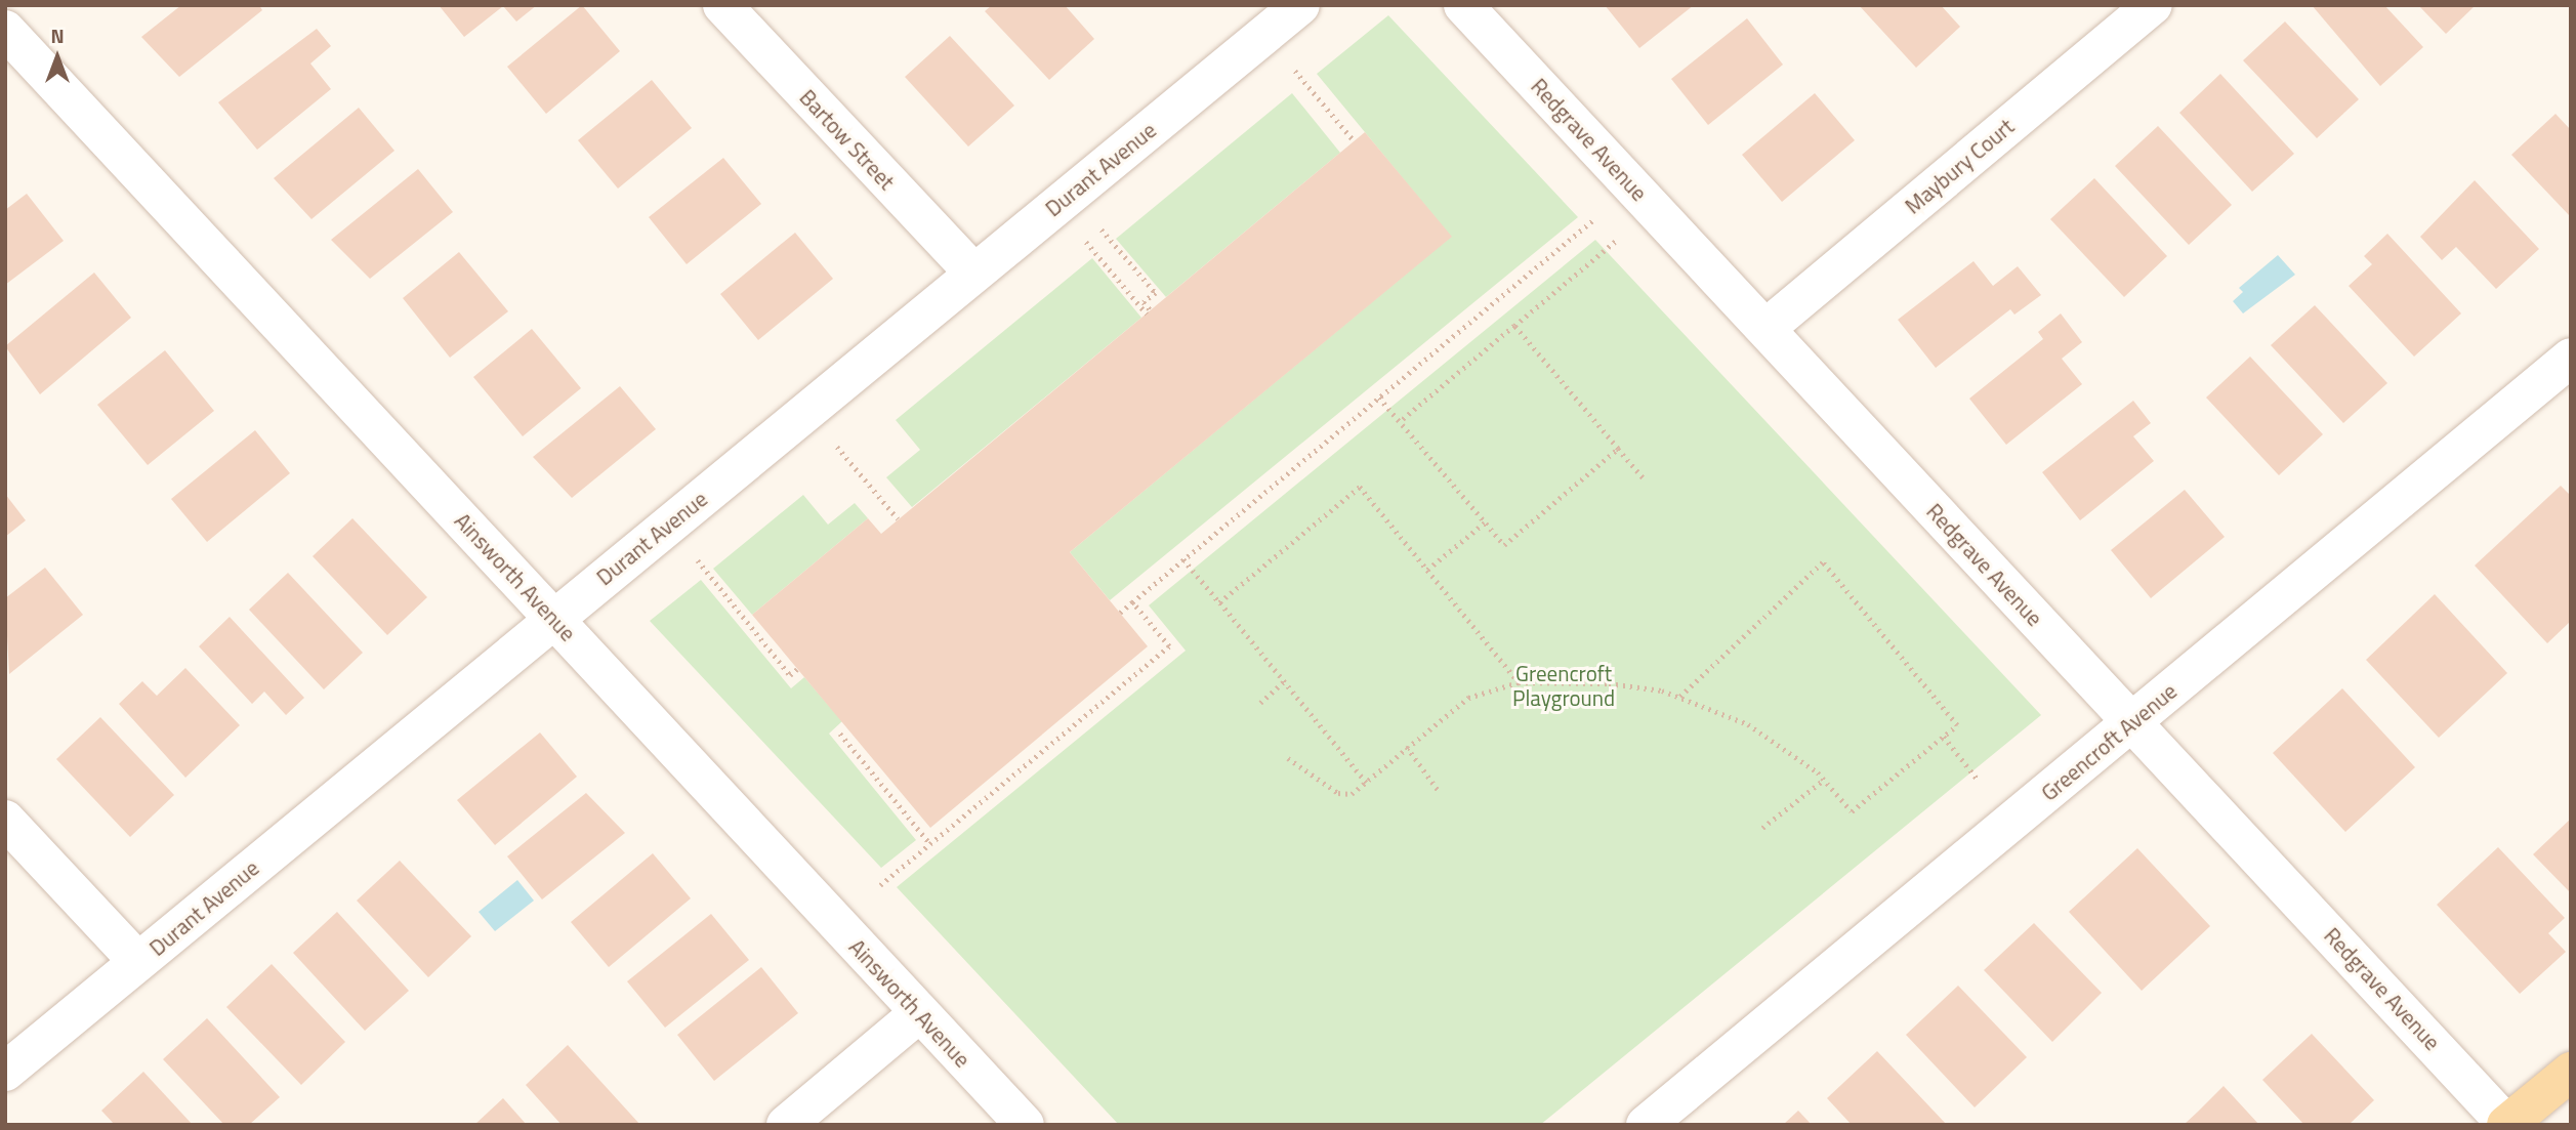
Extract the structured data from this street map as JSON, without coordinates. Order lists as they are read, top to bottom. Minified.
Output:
{"streets":{"street":["Bartow Street","Redgrave Avenue","Maybury Court","Durant Avenue","Ainsworth Avenue","Greencroft Avenue"]},"crossings":[["Bartow Street","Durant Avenue"],["Redgrave Avenue","Maybury Court"],["Redgrave Avenue","Greencroft Avenue"],["Durant Avenue","Ainsworth Avenue"]],"parks":["Greencroft Playground"],"north":"top"}
